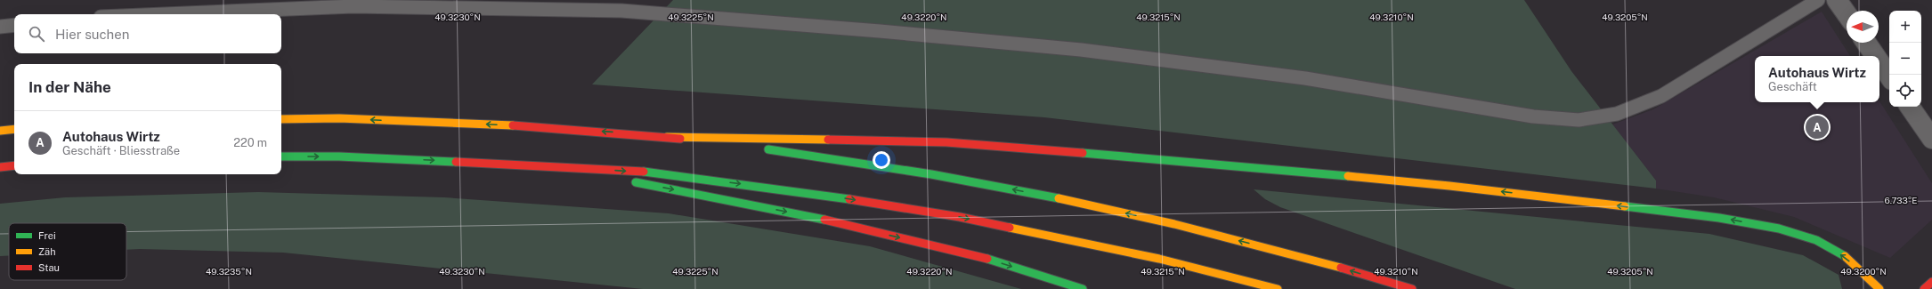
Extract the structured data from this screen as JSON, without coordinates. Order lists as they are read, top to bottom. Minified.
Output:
{"legend":["Frei","Zäh","Stau"],"north":"left","page":{"map_buttons":["+","−"],"search":"Hier suchen","popup":["Autohaus Wirtz","Geschäft"],"heading":"In der Nähe","list":[{"mark":"A","name":"Autohaus Wirtz","note":"Geschäft · Bliesstraße","value":"220 m"}],"pins":"A"},"coordinates":["49.3230°N","49.3225°N","49.3220°N","49.3215°N","49.3210°N","49.3205°N","6.733°E","49.3235°N","49.3200°N"]}
